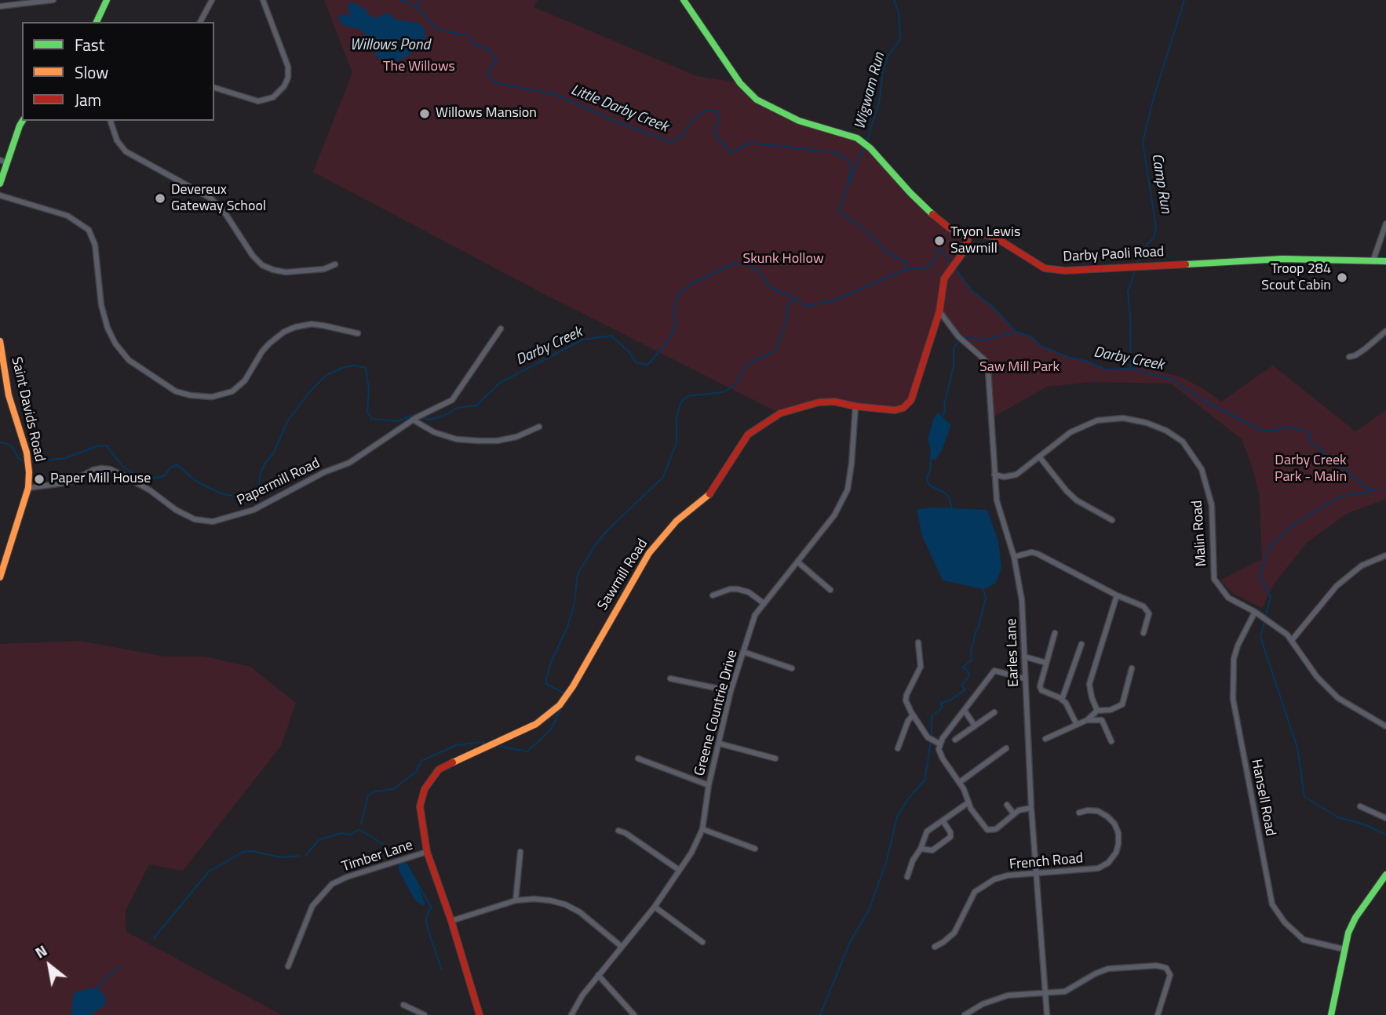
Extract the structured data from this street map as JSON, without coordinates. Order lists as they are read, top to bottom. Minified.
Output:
{"streets":{"street":["Darby Paoli Road","Saint Davids Road","Papermill Road","Malin Road","Sawmill Road","Earles Lane","Greene Countrie Drive","Hansell Road","Timber Lane","French Road"]},"crossings":[["Darby Paoli Road","Sawmill Road"],["Saint Davids Road","Papermill Road"],["Malin Road","Earles Lane"],["Malin Road","Hansell Road"],["Sawmill Road","Earles Lane"],["Sawmill Road","Greene Countrie Drive"],["Sawmill Road","Timber Lane"],["Earles Lane","French Road"]],"water":["Willows Pond","Wigwam Run","Little Darby Creek","Camp Run","Darby Creek"],"parks":["The Willows","Skunk Hollow","Saw Mill Park","Darby Creek Park - Malin"],"places":["Willows Mansion","Devereux Gateway School","Tryon Lewis Sawmill","Troop 284 Scout Cabin","Paper Mill House"],"legend":["Fast","Slow","Jam"],"north":"top left"}
